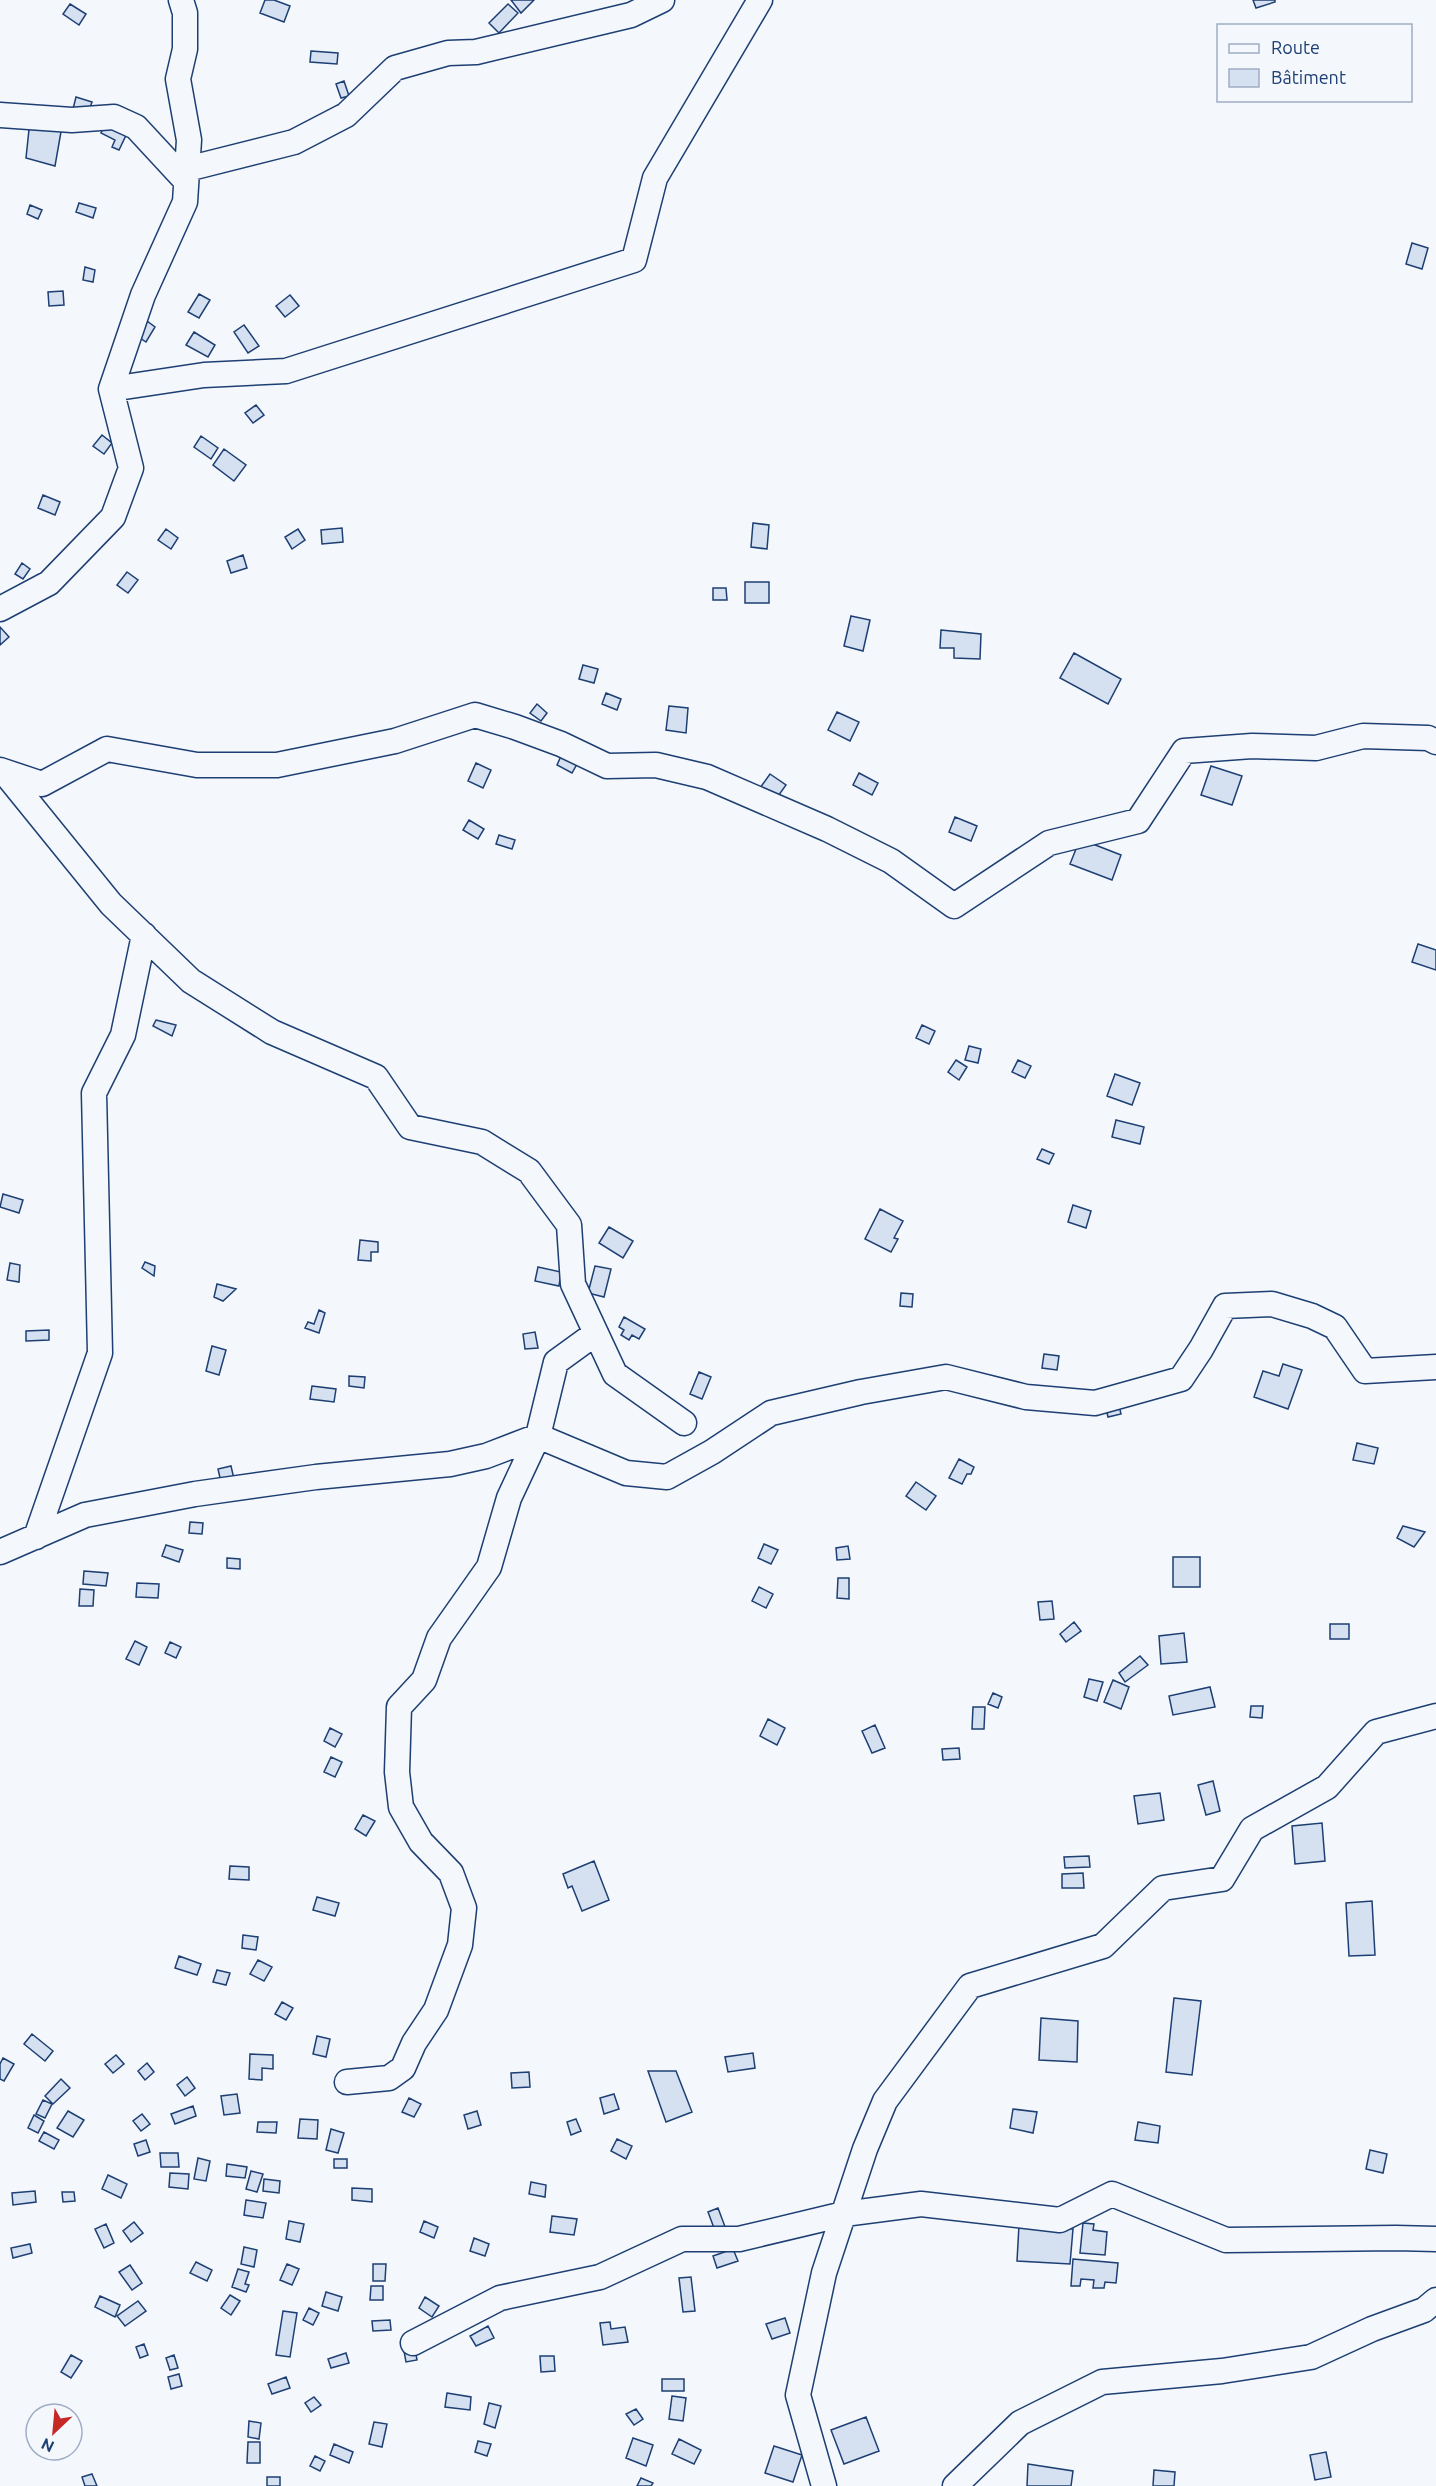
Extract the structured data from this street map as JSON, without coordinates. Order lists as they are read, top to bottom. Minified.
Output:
{"legend":["Route","Bâtiment"],"north":"bottom left"}
